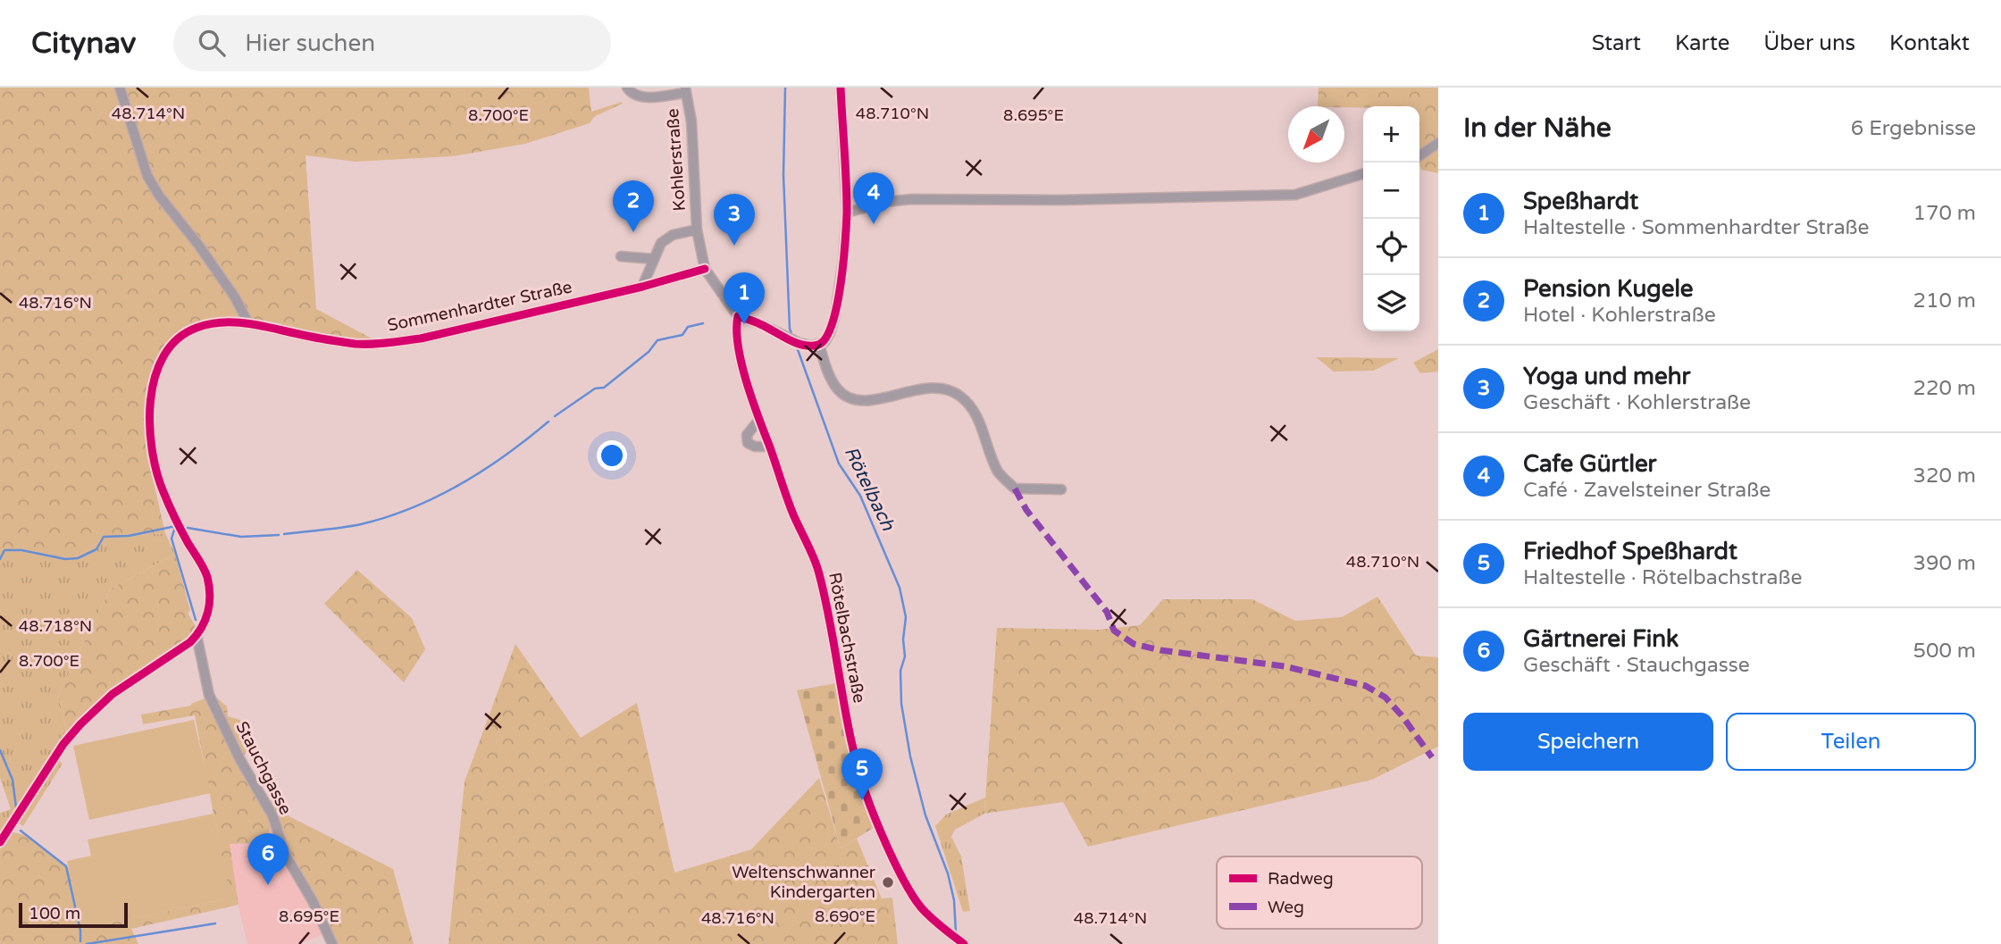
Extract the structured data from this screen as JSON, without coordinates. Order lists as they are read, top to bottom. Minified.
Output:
{"streets":{"street":["Kohlerstraße","Sommenhardter Straße","Rötelbachstraße","Stauchgasse"]},"crossings":[["Kohlerstraße","Sommenhardter Straße"],["Sommenhardter Straße","Stauchgasse"]],"water":["Rötelbach"],"places":["Weltenschwanner Kindergarten"],"legend":["Radweg","Weg"],"scale_bar":"100 m","north":"bottom left","page":{"header":"Citynav","search":"Hier suchen","nav":["Start","Karte","Über uns","Kontakt"],"heading":["In der Nähe","6 Ergebnisse"],"map_buttons":["+","−"],"list":[{"mark":"1","name":"Speßhardt","note":"Haltestelle · Sommenhardter Straße","value":"170 m"},{"mark":"2","name":"Pension Kugele","note":"Hotel · Kohlerstraße","value":"210 m"},{"mark":"3","name":"Yoga und mehr","note":"Geschäft · Kohlerstraße","value":"220 m"},{"mark":"4","name":"Cafe Gürtler","note":"Café · Zavelsteiner Straße","value":"320 m"},{"mark":"5","name":"Friedhof Speßhardt","note":"Haltestelle · Rötelbachstraße","value":"390 m"},{"mark":"6","name":"Gärtnerei Fink","note":"Geschäft · Stauchgasse","value":"500 m"}],"pins":["4","2","3","1","5","6"],"buttons":["Speichern","Teilen"],"scale":"100 m"},"coordinates":["48.714°N","48.710°N","8.700°E","8.695°E","48.716°N","48.718°N","8.690°E"]}
